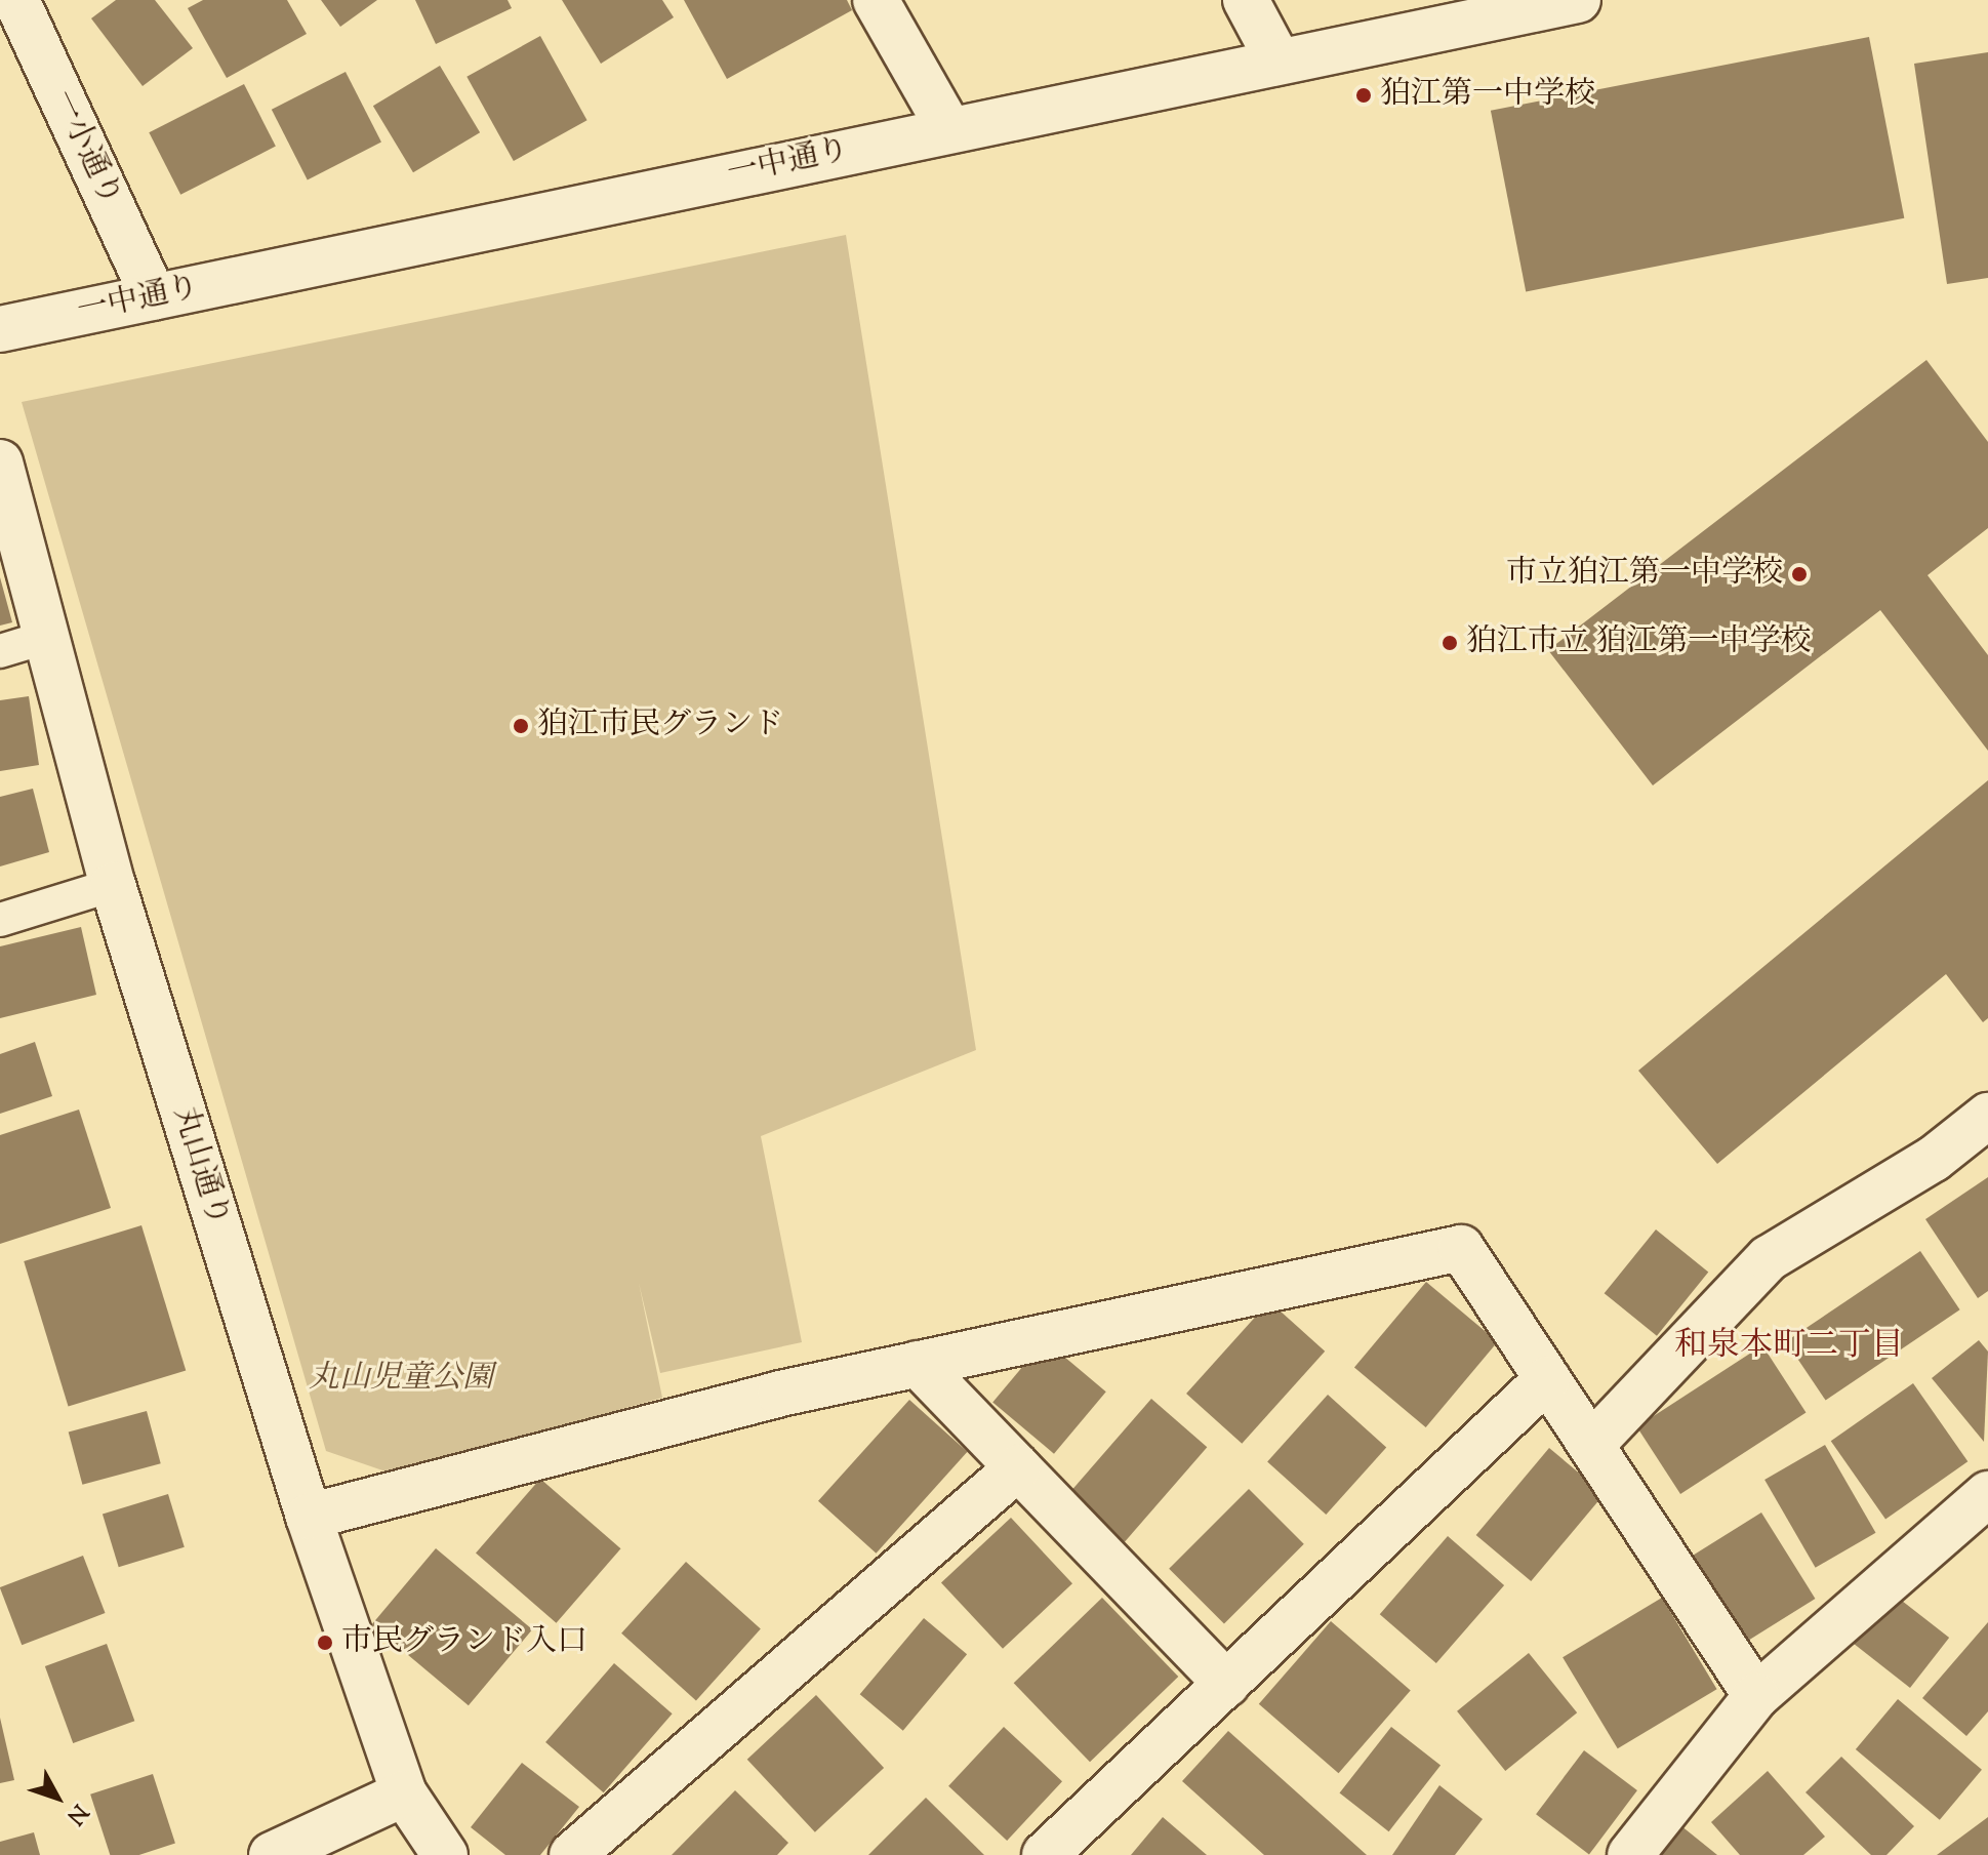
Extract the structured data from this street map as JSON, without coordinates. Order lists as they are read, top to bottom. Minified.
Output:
{"streets":{"street":["一小通り","一中通り","丸山通り"]},"crossings":[["一小通り","一中通り"]],"districts":["和泉本町二丁目"],"parks":["丸山児童公園"],"places":["狛江第一中学校","市立狛江第一中学校","狛江市立 狛江第一中学校","狛江市民グランド","市民グランド入口"],"north":"bottom right"}
